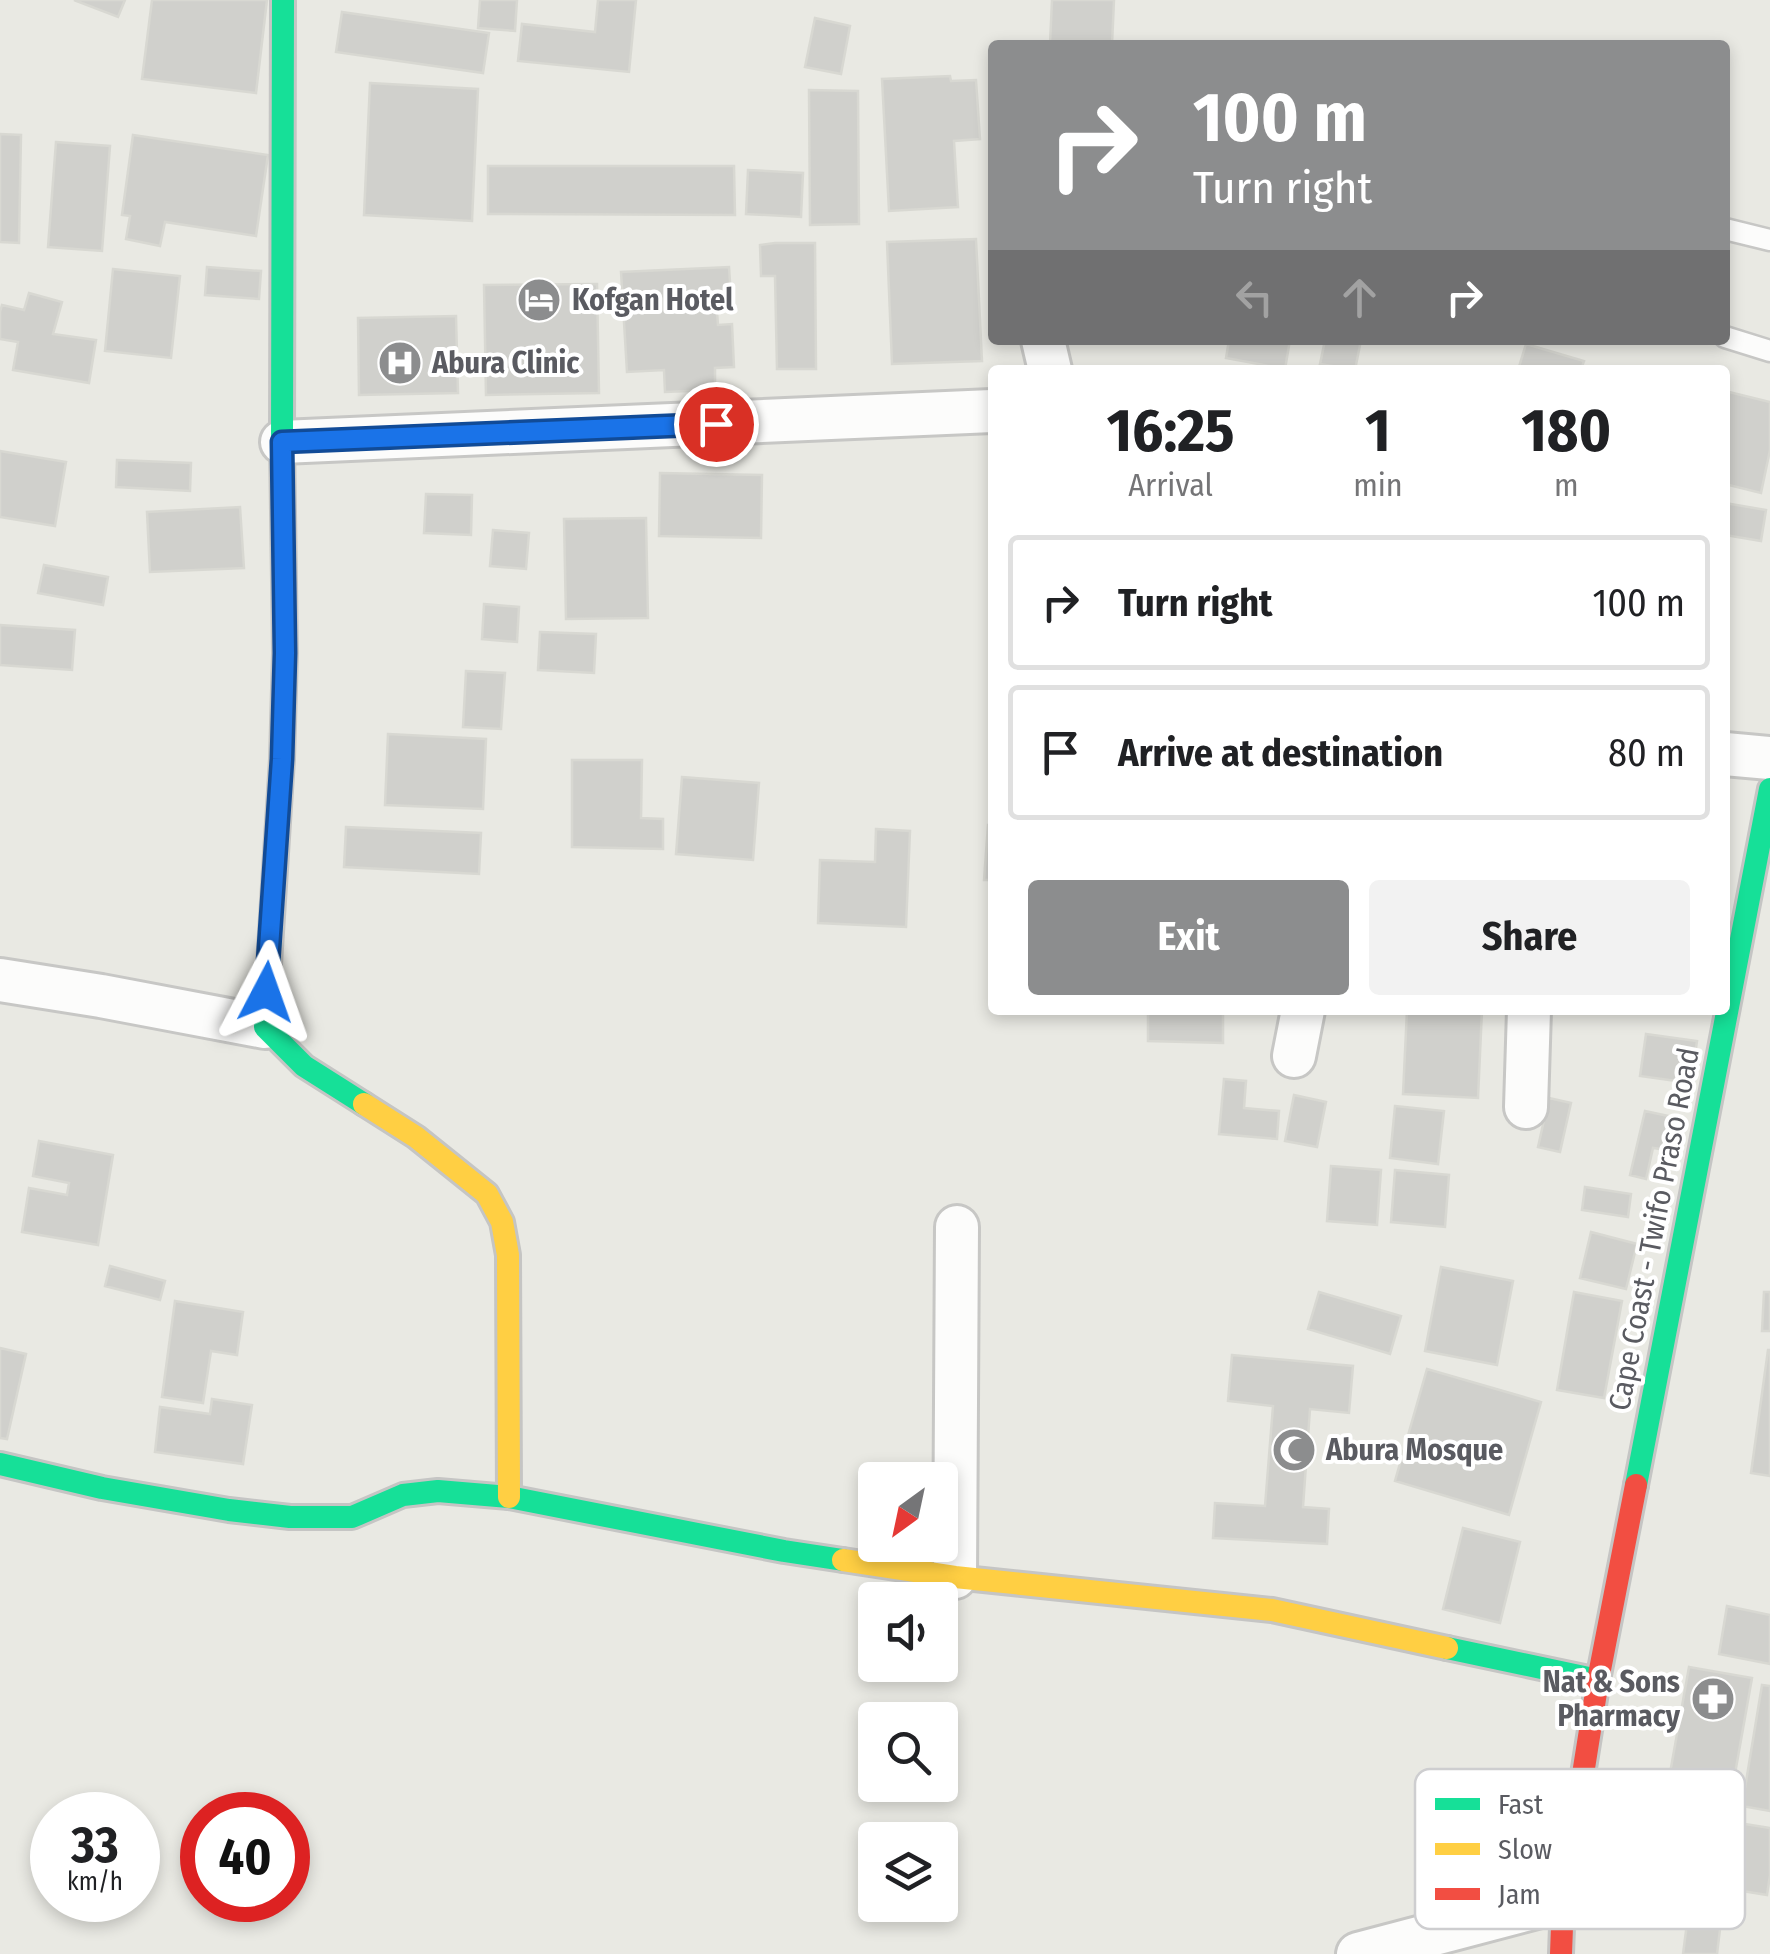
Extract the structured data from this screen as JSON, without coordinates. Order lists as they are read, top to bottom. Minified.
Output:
{"streets":{"street":["Cape Coast - Twifo Praso Road"]},"places":{"hotel":["Kofgan Hotel"],"hospital":["Abura Clinic"],"mosque":["Abura Mosque"],"pharmacy":["Nat & Sons Pharmacy"]},"legend":["Fast","Slow","Jam"],"north":"bottom left","page":{"turn":["100 m","Turn right"],"eta":["16:25","Arrival","1","min","180","m"],"list":[{"name":"Turn right","value":"100 m"},{"name":"Arrive at destination","value":"80 m"}],"buttons":["Exit","Share"],"speed":"33 km/h","limit":"40"}}
